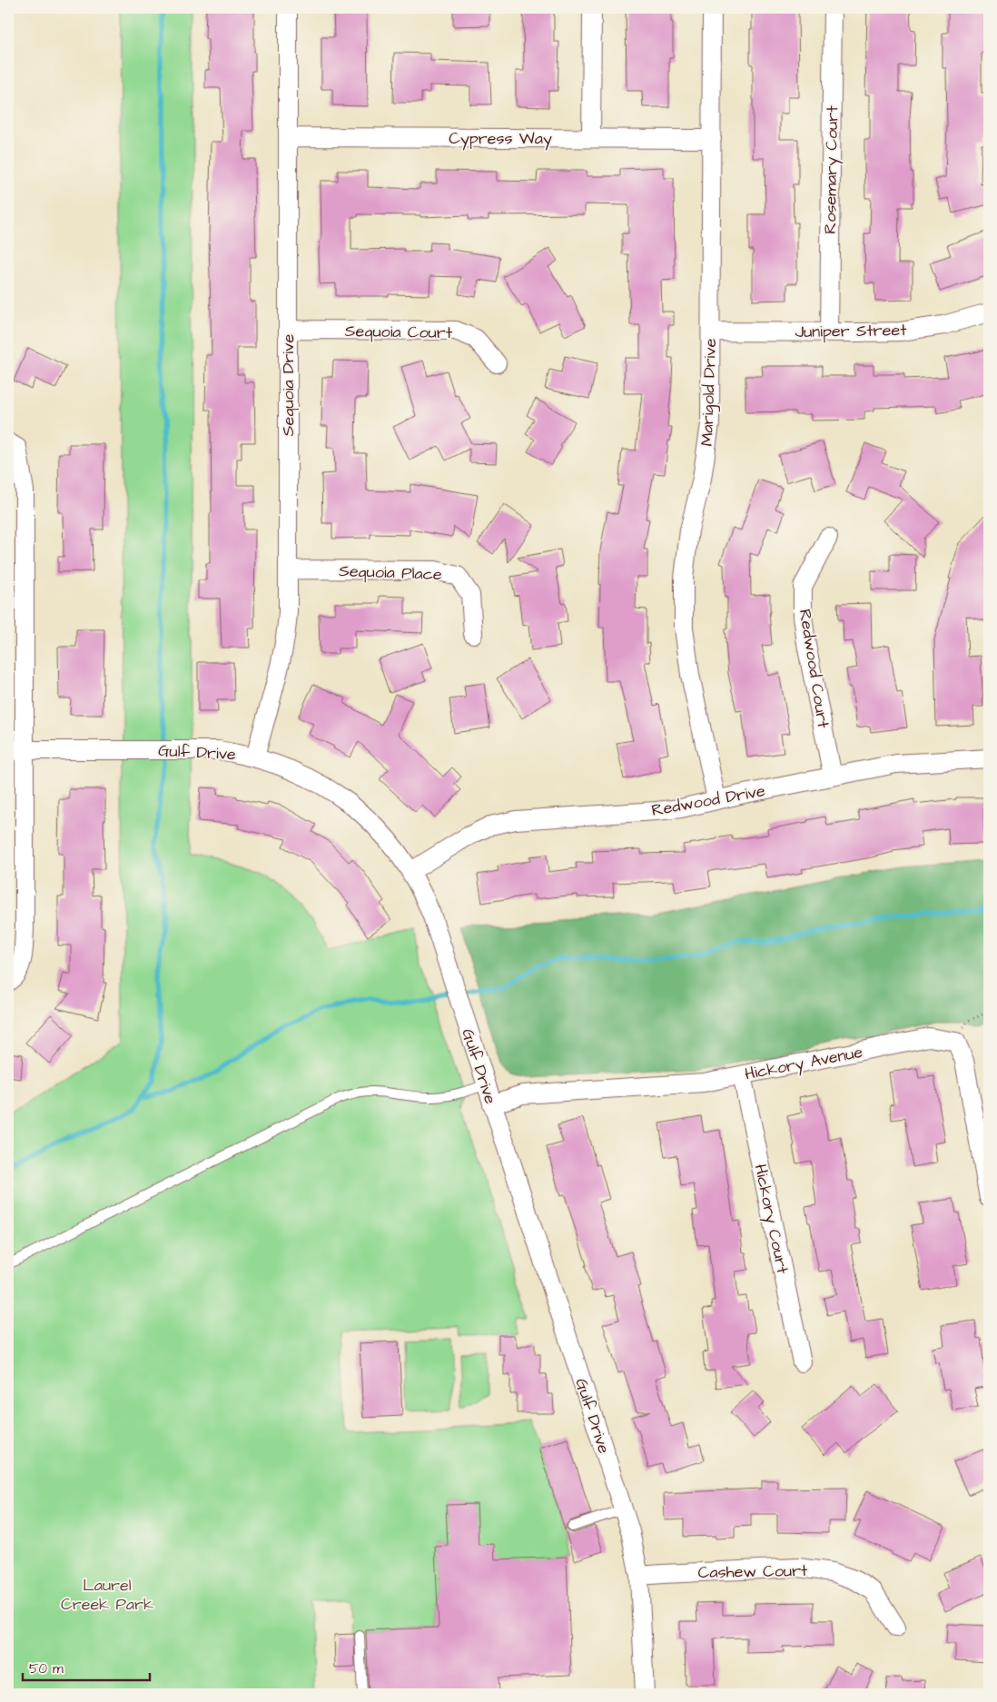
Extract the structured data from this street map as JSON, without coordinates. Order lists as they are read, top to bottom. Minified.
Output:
{"streets":{"street":["Cypress Way","Rosemary Court","Juniper Street","Sequoia Court","Sequoia Drive","Marigold Drive","Sequoia Place","Redwood Court","Gulf Drive","Redwood Drive","Hickory Avenue","Hickory Court","Cashew Court"]},"crossings":[["Cypress Way","Sequoia Drive"],["Cypress Way","Marigold Drive"],["Rosemary Court","Juniper Street"],["Juniper Street","Marigold Drive"],["Sequoia Court","Sequoia Drive"],["Sequoia Drive","Sequoia Place"],["Sequoia Drive","Gulf Drive"],["Marigold Drive","Redwood Drive"],["Redwood Court","Redwood Drive"],["Gulf Drive","Redwood Drive"],["Gulf Drive","Hickory Avenue"],["Gulf Drive","Cashew Court"],["Hickory Avenue","Hickory Court"]],"parks":["Laurel Creek Park"],"scale_bar":"50 m"}
